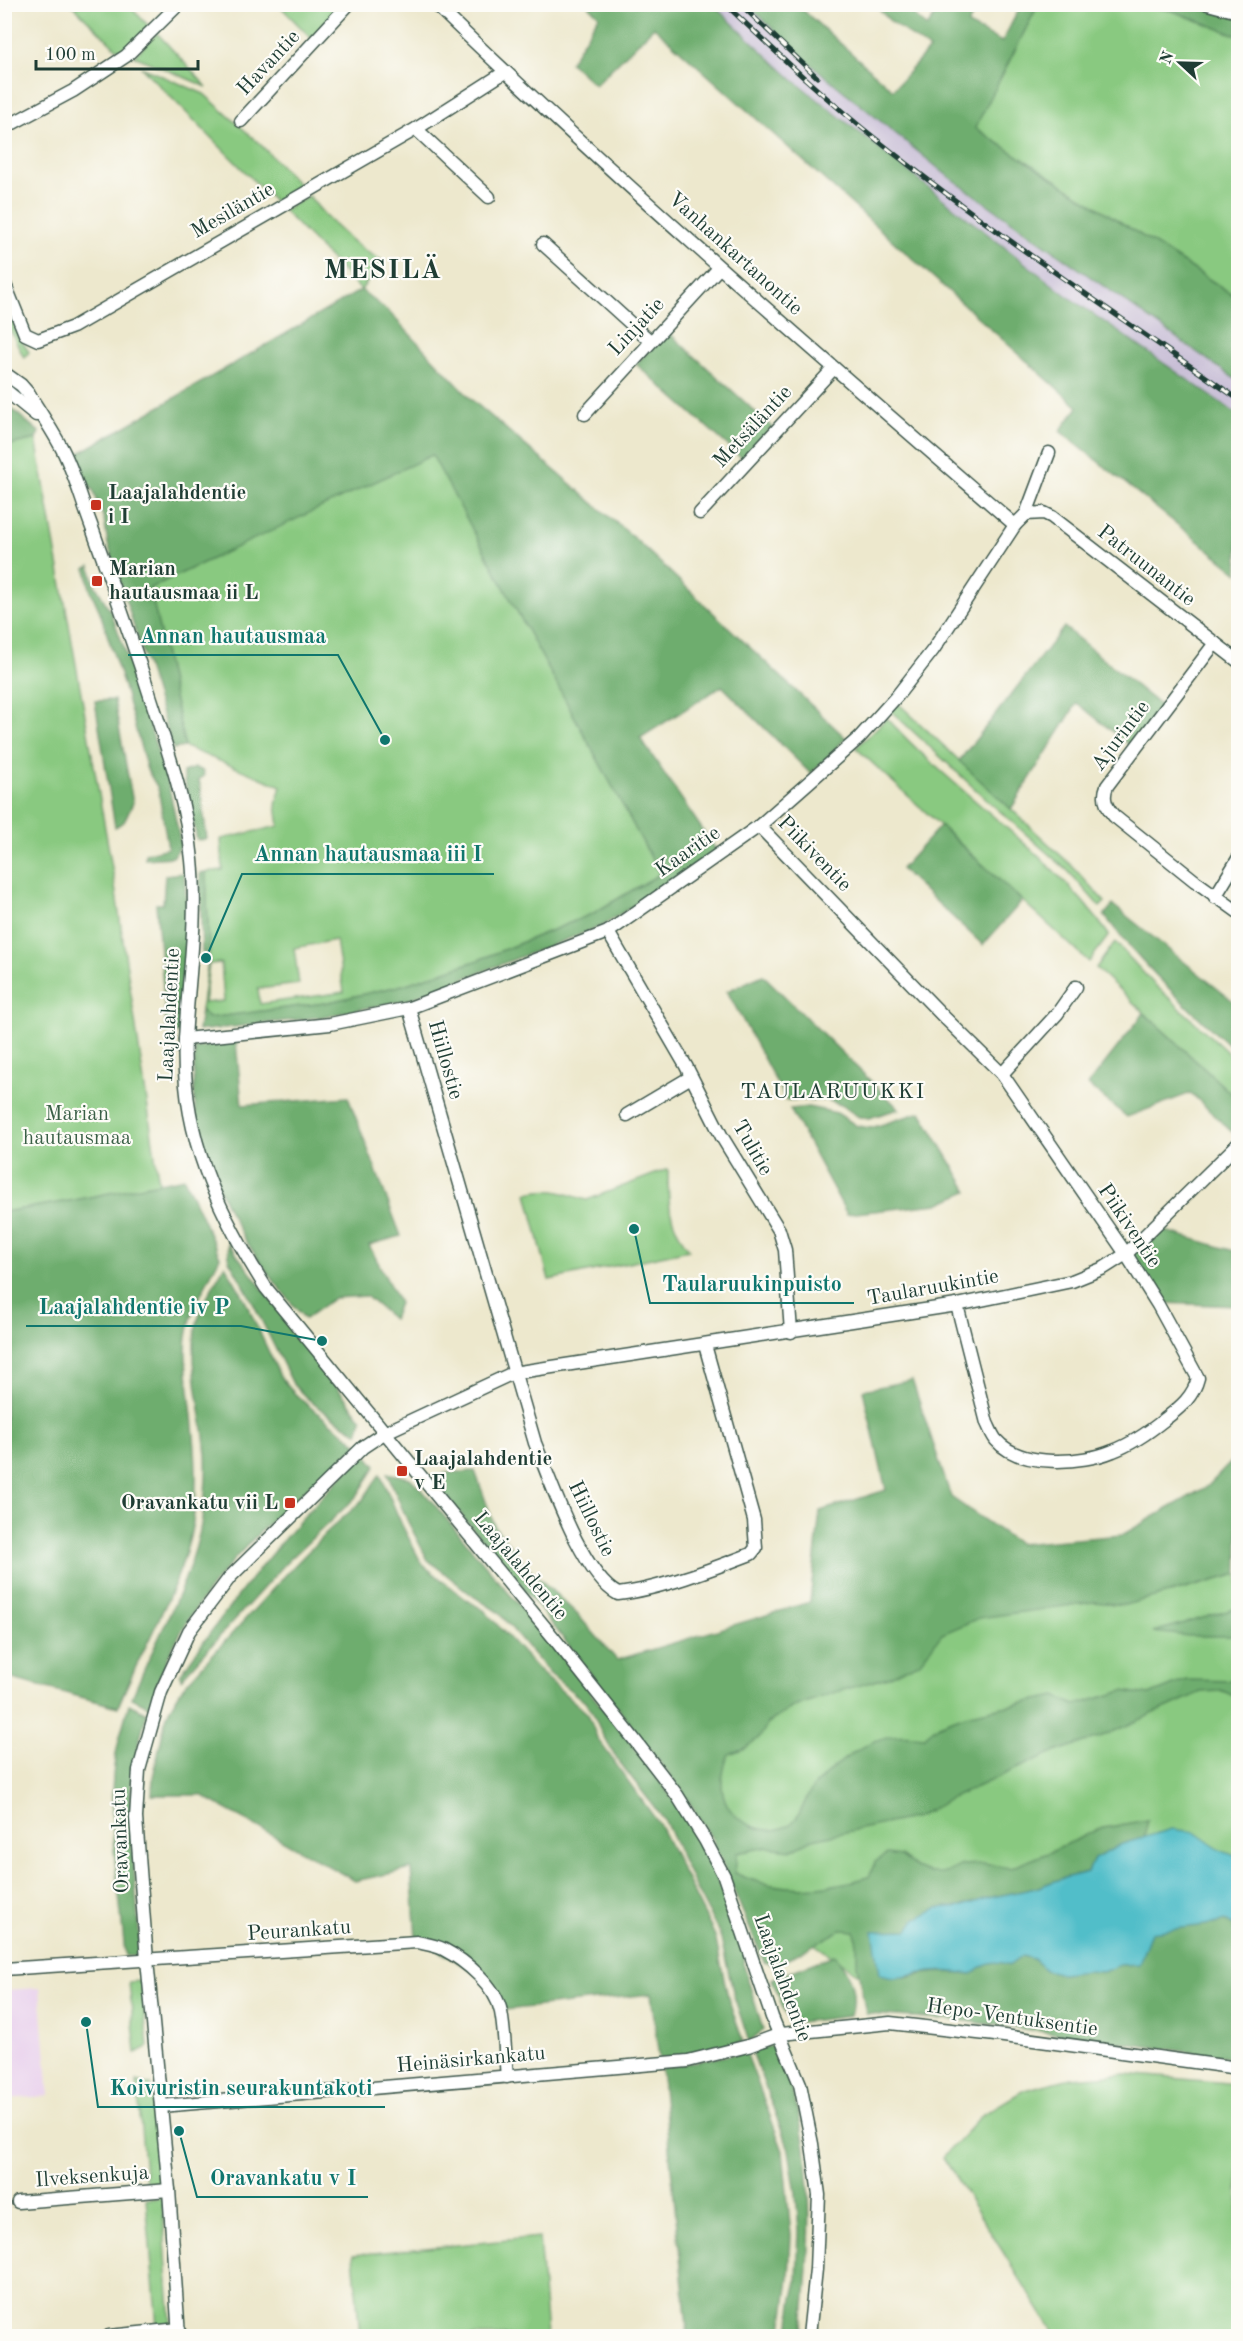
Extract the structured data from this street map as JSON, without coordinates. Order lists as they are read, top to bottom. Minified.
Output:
{"streets":{"street":["Havantie","Mesiläntie","Vanhankartanontie","Linjatie","Metsäläntie","Patruunantie","Ajurintie","Kaaritie","Piikiventie","Laajalahdentie","Hiillostie","Tulitie","Taularuukintie","Oravankatu","Peurankatu","Hepo-Ventuksentie","Heinäsirkankatu","Ilveksenkuja"]},"crossings":[["Mesiläntie","Vanhankartanontie"],["Vanhankartanontie","Linjatie"],["Vanhankartanontie","Metsäläntie"],["Vanhankartanontie","Kaaritie"],["Patruunantie","Ajurintie"],["Patruunantie","Kaaritie"],["Kaaritie","Piikiventie"],["Kaaritie","Laajalahdentie"],["Kaaritie","Hiillostie"],["Kaaritie","Tulitie"],["Piikiventie","Taularuukintie"],["Laajalahdentie","Taularuukintie"],["Laajalahdentie","Oravankatu"],["Laajalahdentie","Hepo-Ventuksentie"],["Laajalahdentie","Heinäsirkankatu"],["Hiillostie","Taularuukintie"],["Tulitie","Taularuukintie"],["Taularuukintie","Oravankatu"],["Oravankatu","Peurankatu"],["Oravankatu","Heinäsirkankatu"],["Oravankatu","Ilveksenkuja"],["Peurankatu","Heinäsirkankatu"],["Hepo-Ventuksentie","Heinäsirkankatu"]],"districts":["MESILÄ","TAULARUUKKI"],"parks":["Marian hautausmaa"],"places":{"transit":["Laajalahdentie i I","Marian hautausmaa ii L","Laajalahdentie v E","Oravankatu vii L"],"other":["Annan hautausmaa","Annan hautausmaa iii I","Taularuukinpuisto","Laajalahdentie iv P","Koivuristin seurakuntakoti","Oravankatu v I"]},"scale_bar":"100 m","north":"left"}
